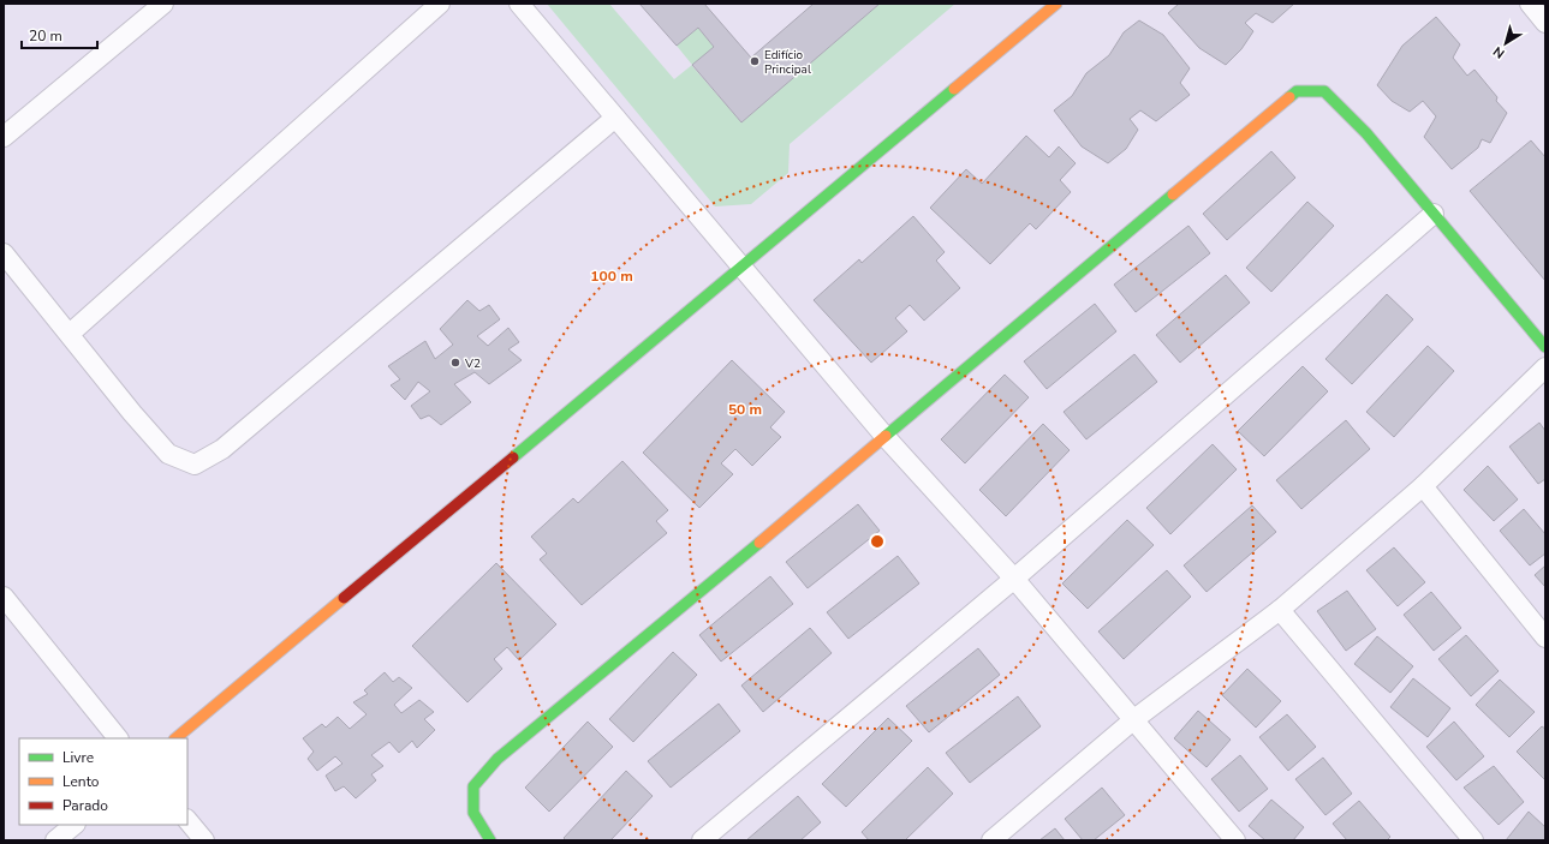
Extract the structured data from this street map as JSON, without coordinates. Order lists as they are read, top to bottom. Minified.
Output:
{"places":["Edifício Principal","V2"],"legend":["Livre","Lento","Parado"],"scale_bar":"20 m","north":"bottom left","rings":["100 m","50 m"]}
